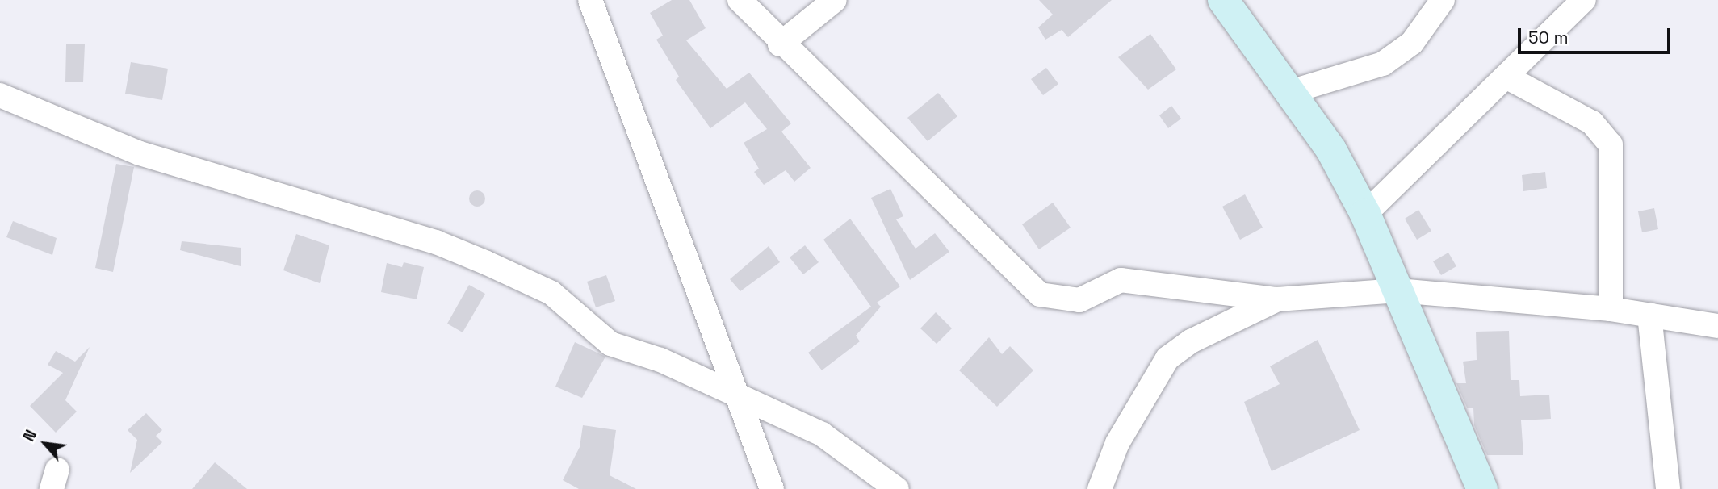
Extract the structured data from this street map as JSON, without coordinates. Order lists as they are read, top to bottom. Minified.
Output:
{"scale_bar":"50 m","north":"top left"}
